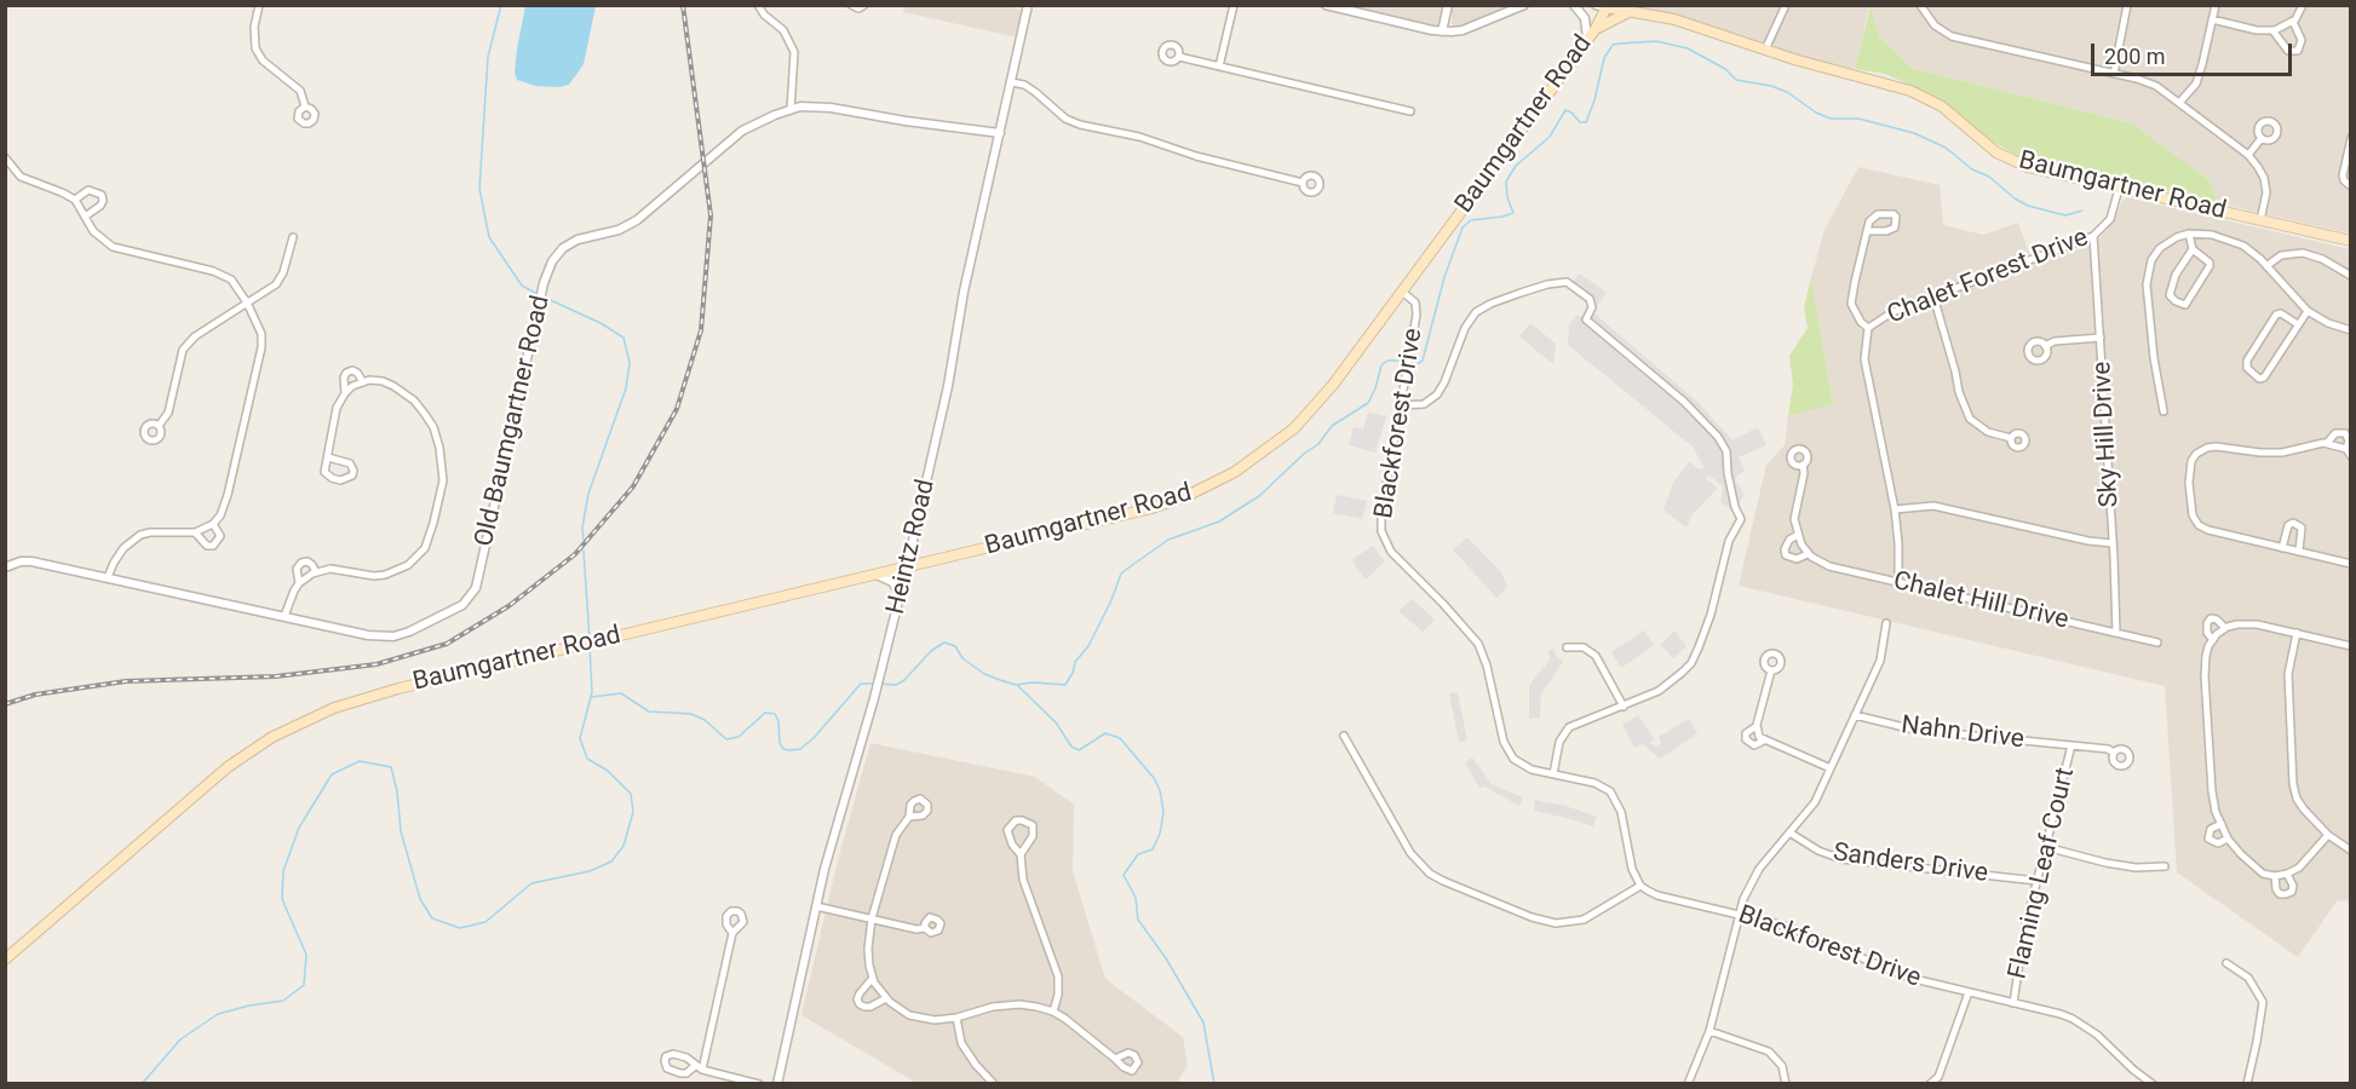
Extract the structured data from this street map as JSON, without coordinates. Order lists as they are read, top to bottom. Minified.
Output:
{"streets":{"main road":["Baumgartner Road"],"street":["Chalet Forest Drive","Old Baumgartner Road","Blackforest Drive","Sky Hill Drive","Heintz Road","Chalet Hill Drive","Nahn Drive","Sanders Drive","Flaming Leaf Court"]},"crossings":[["Baumgartner Road","Chalet Forest Drive"],["Baumgartner Road","Blackforest Drive"],["Baumgartner Road","Heintz Road"],["Chalet Forest Drive","Sky Hill Drive"],["Chalet Forest Drive","Chalet Hill Drive"],["Old Baumgartner Road","Heintz Road"],["Blackforest Drive","Flaming Leaf Court"],["Sky Hill Drive","Chalet Hill Drive"],["Nahn Drive","Flaming Leaf Court"],["Sanders Drive","Flaming Leaf Court"]],"scale_bar":"200 m"}
